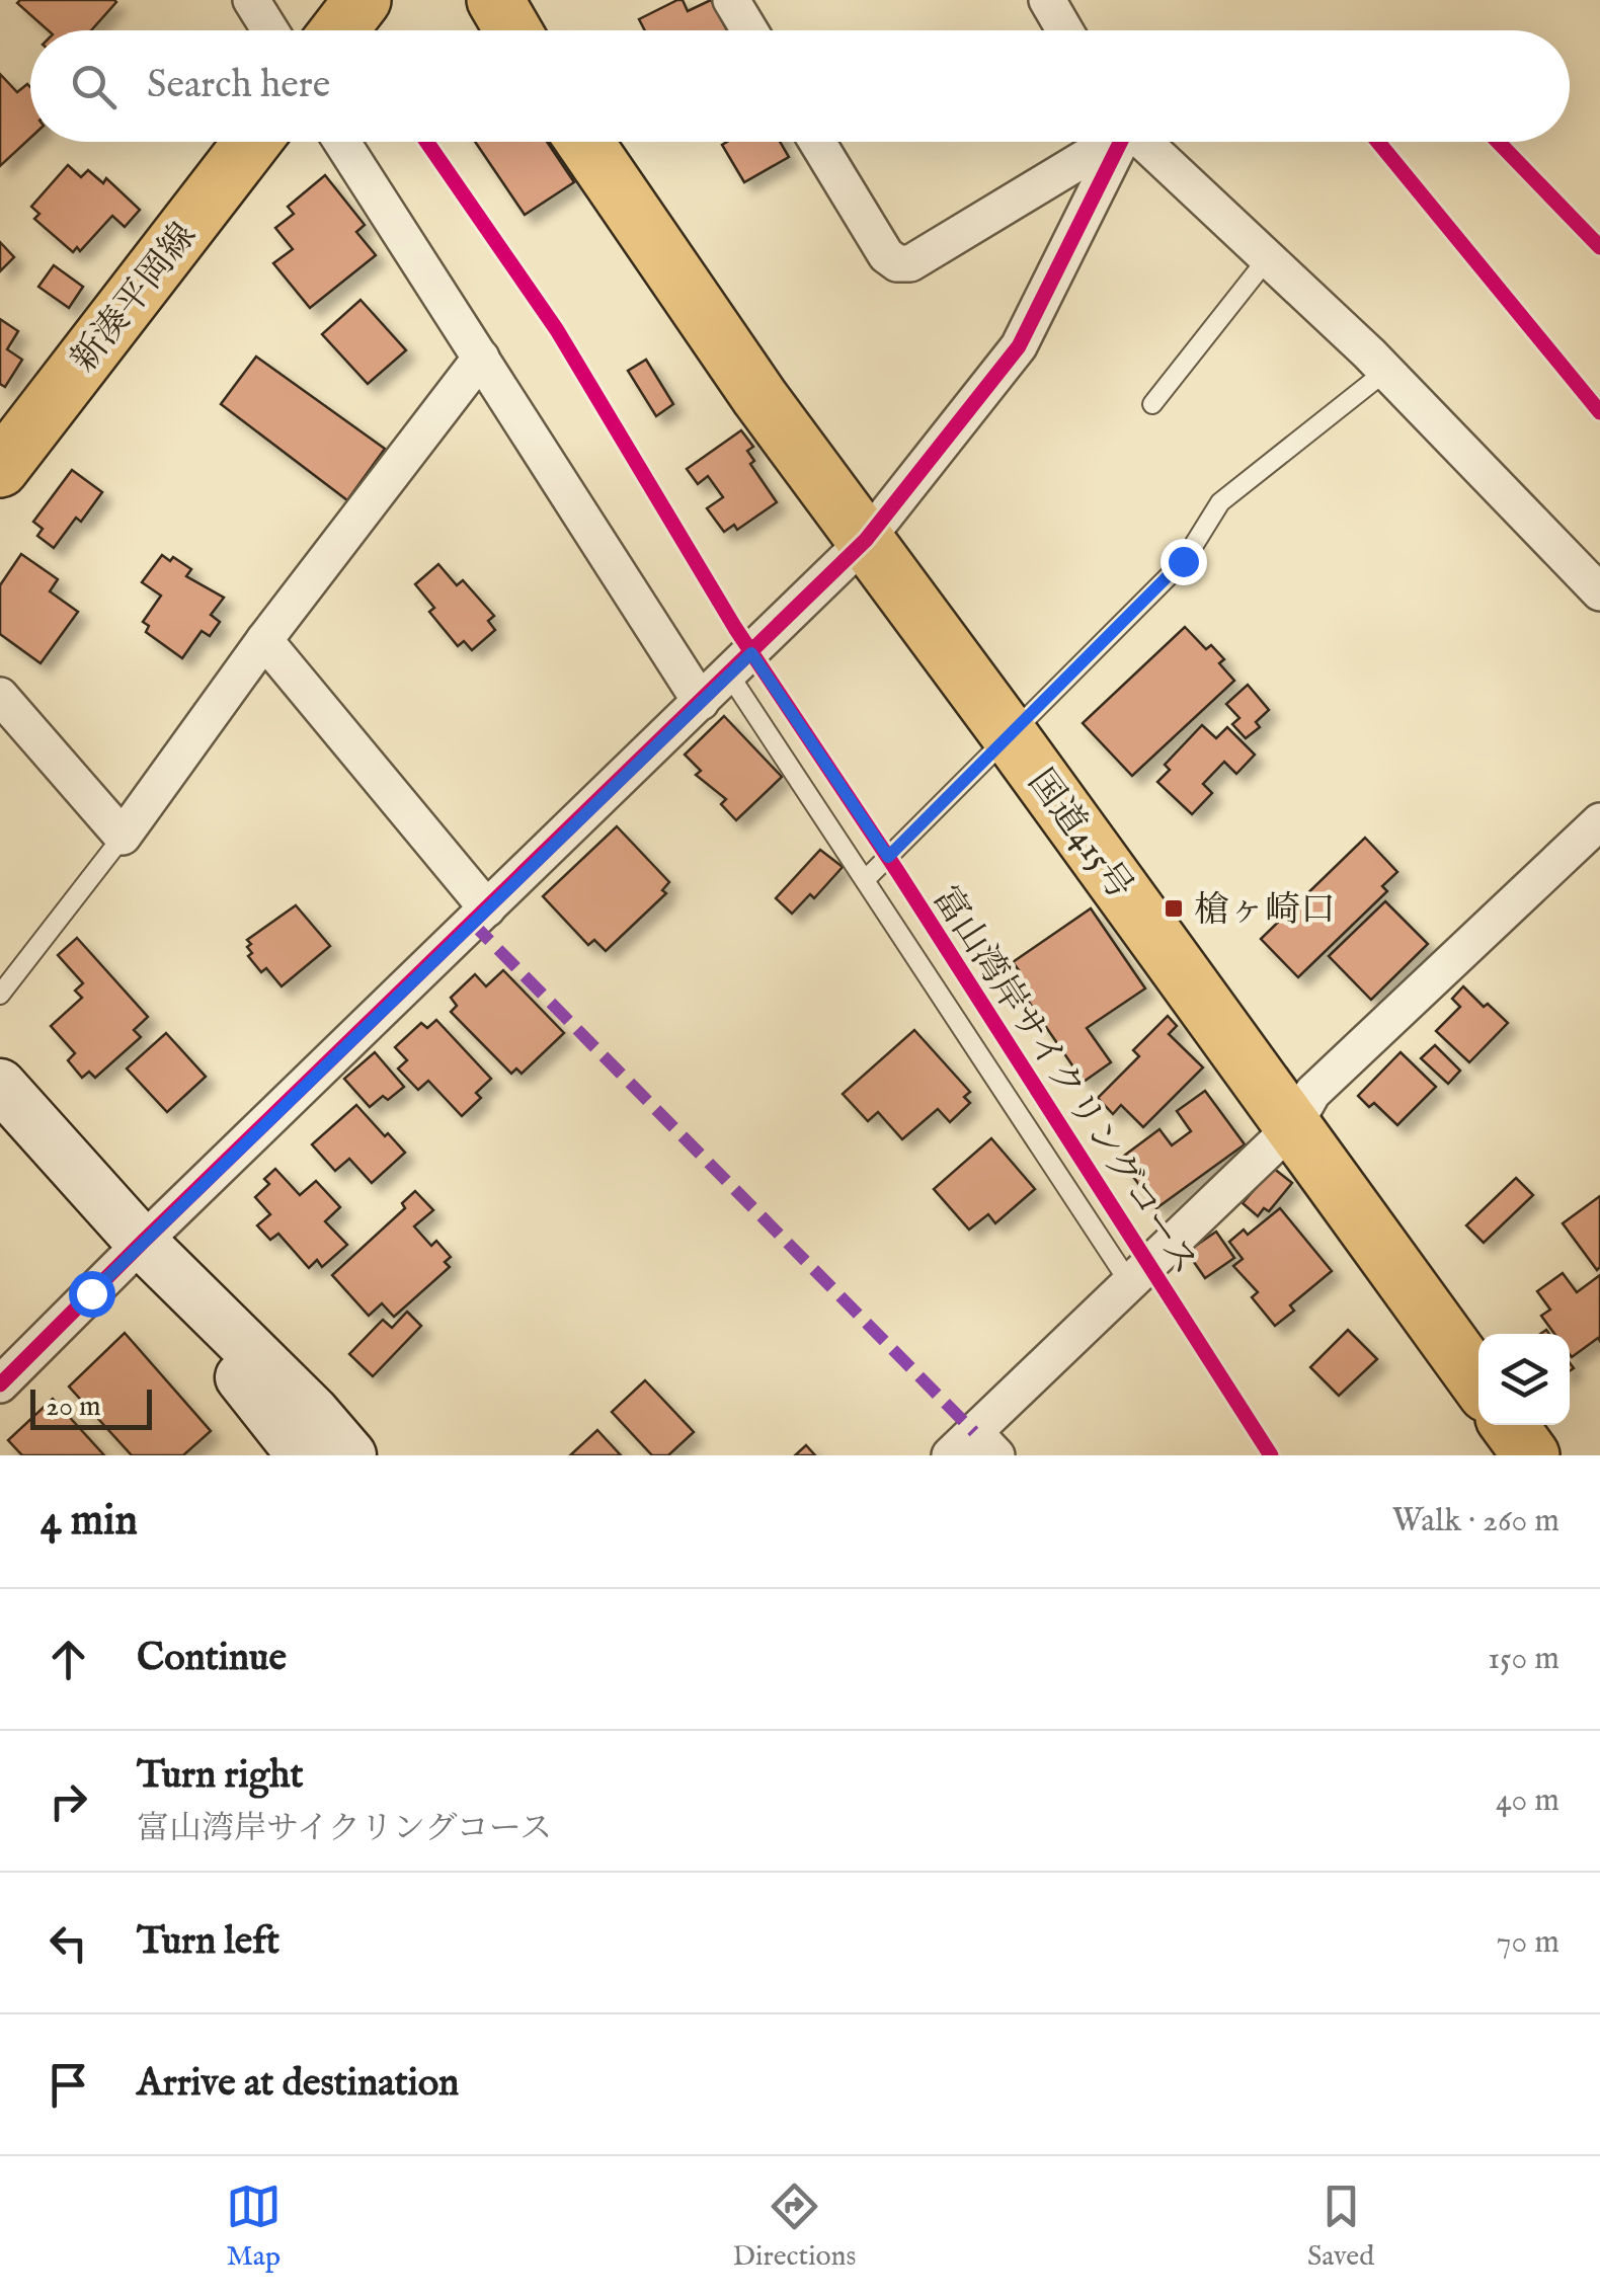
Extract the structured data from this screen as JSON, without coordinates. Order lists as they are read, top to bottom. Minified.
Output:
{"streets":{"main road":["新湊平岡線","国道415号"],"cycle path":["富山湾岸サイクリングコース"]},"places":{"transit":["槍ヶ崎口"]},"scale_bar":"20 m","page":{"search":"Search here","scale":"20 m","heading":["4 min","Walk · 260 m"],"list":[["Continue","150 m"],["Turn right","富山湾岸サイクリングコース","40 m"],["Turn left","70 m"],"Arrive at destination"],"nav":["Map","Directions","Saved"]}}
